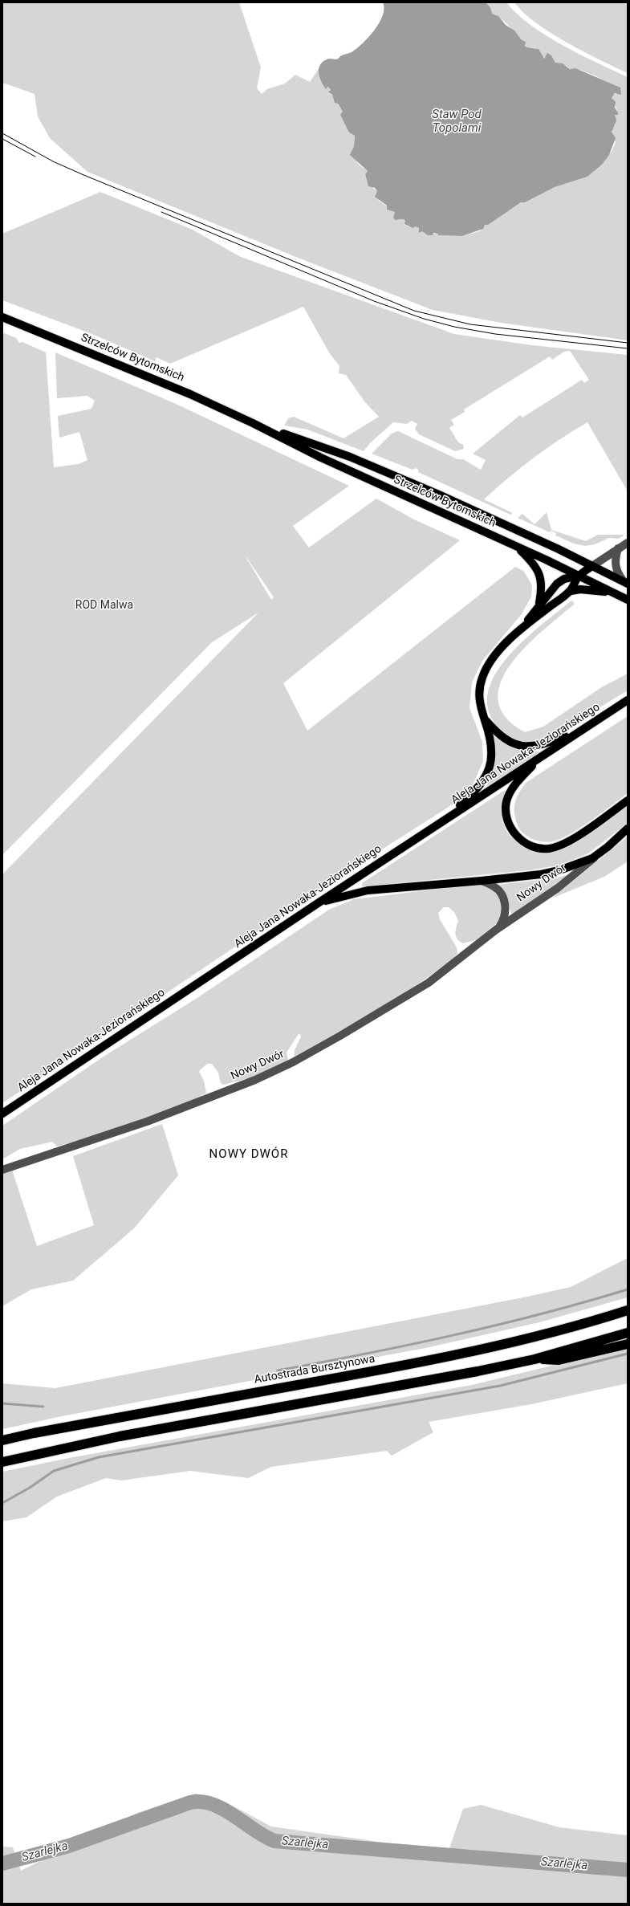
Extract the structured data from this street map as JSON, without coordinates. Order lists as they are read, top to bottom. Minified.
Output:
{"streets":{"highway":["Autostrada Bursztynowa"],"main road":["Strzelców Bytomskich","Aleja Jana Nowaka-Jeziorańskiego"],"street":["Nowy Dwór"]},"districts":["NOWY DWÓR"],"water":["Staw Pod Topolami","Szarlejka"],"parks":["ROD Malwa"]}
